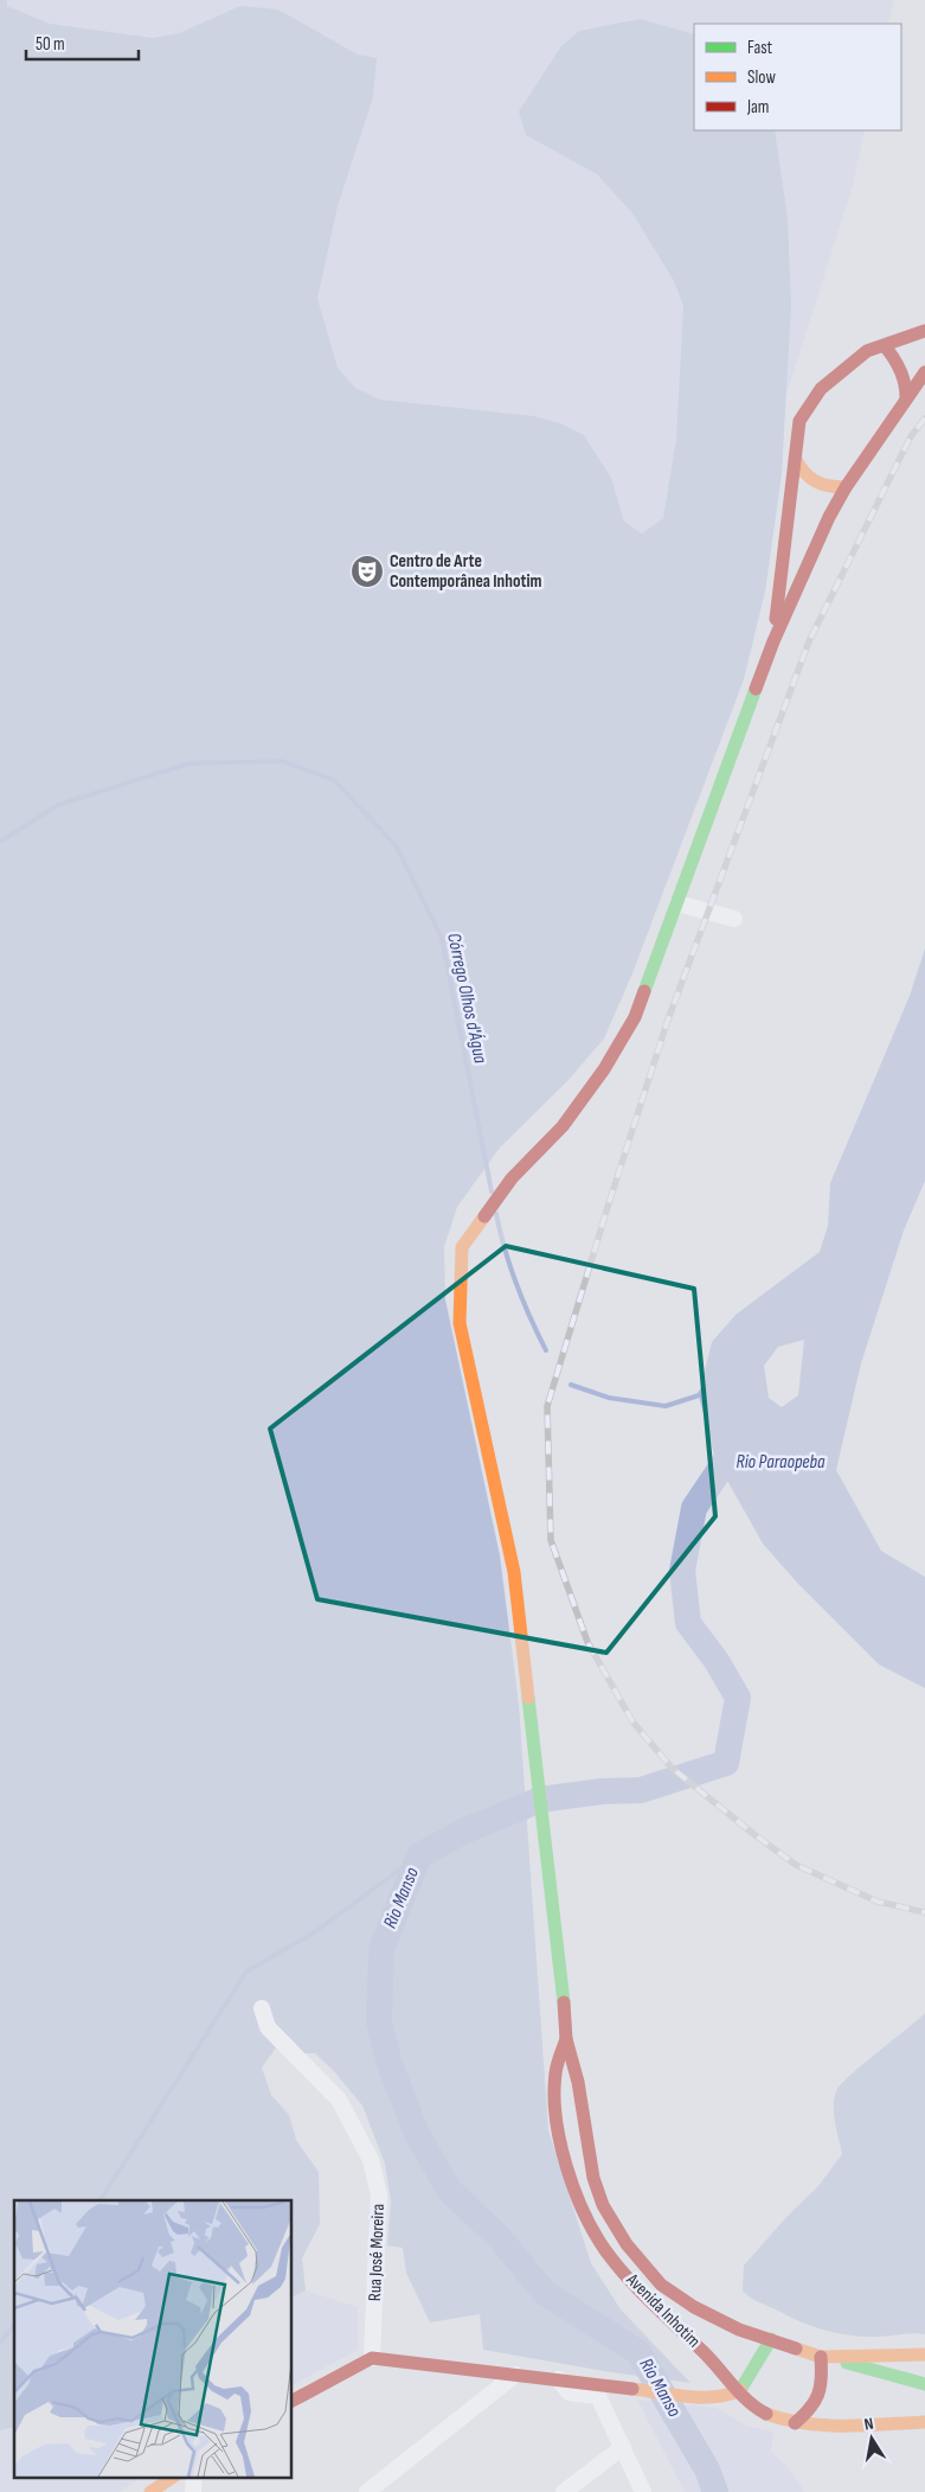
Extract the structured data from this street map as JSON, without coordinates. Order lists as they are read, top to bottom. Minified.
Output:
{"streets":{"main road":["Avenida Inhotim"],"street":["Rua José Moreira"]},"water":["Córrego Olhos d'Água","Rio Paraopeba","Rio Manso"],"places":{"theatre":["Centro de Arte Contemporânea Inhotim"]},"legend":["Fast","Slow","Jam"],"scale_bar":"50 m","north":"top"}
